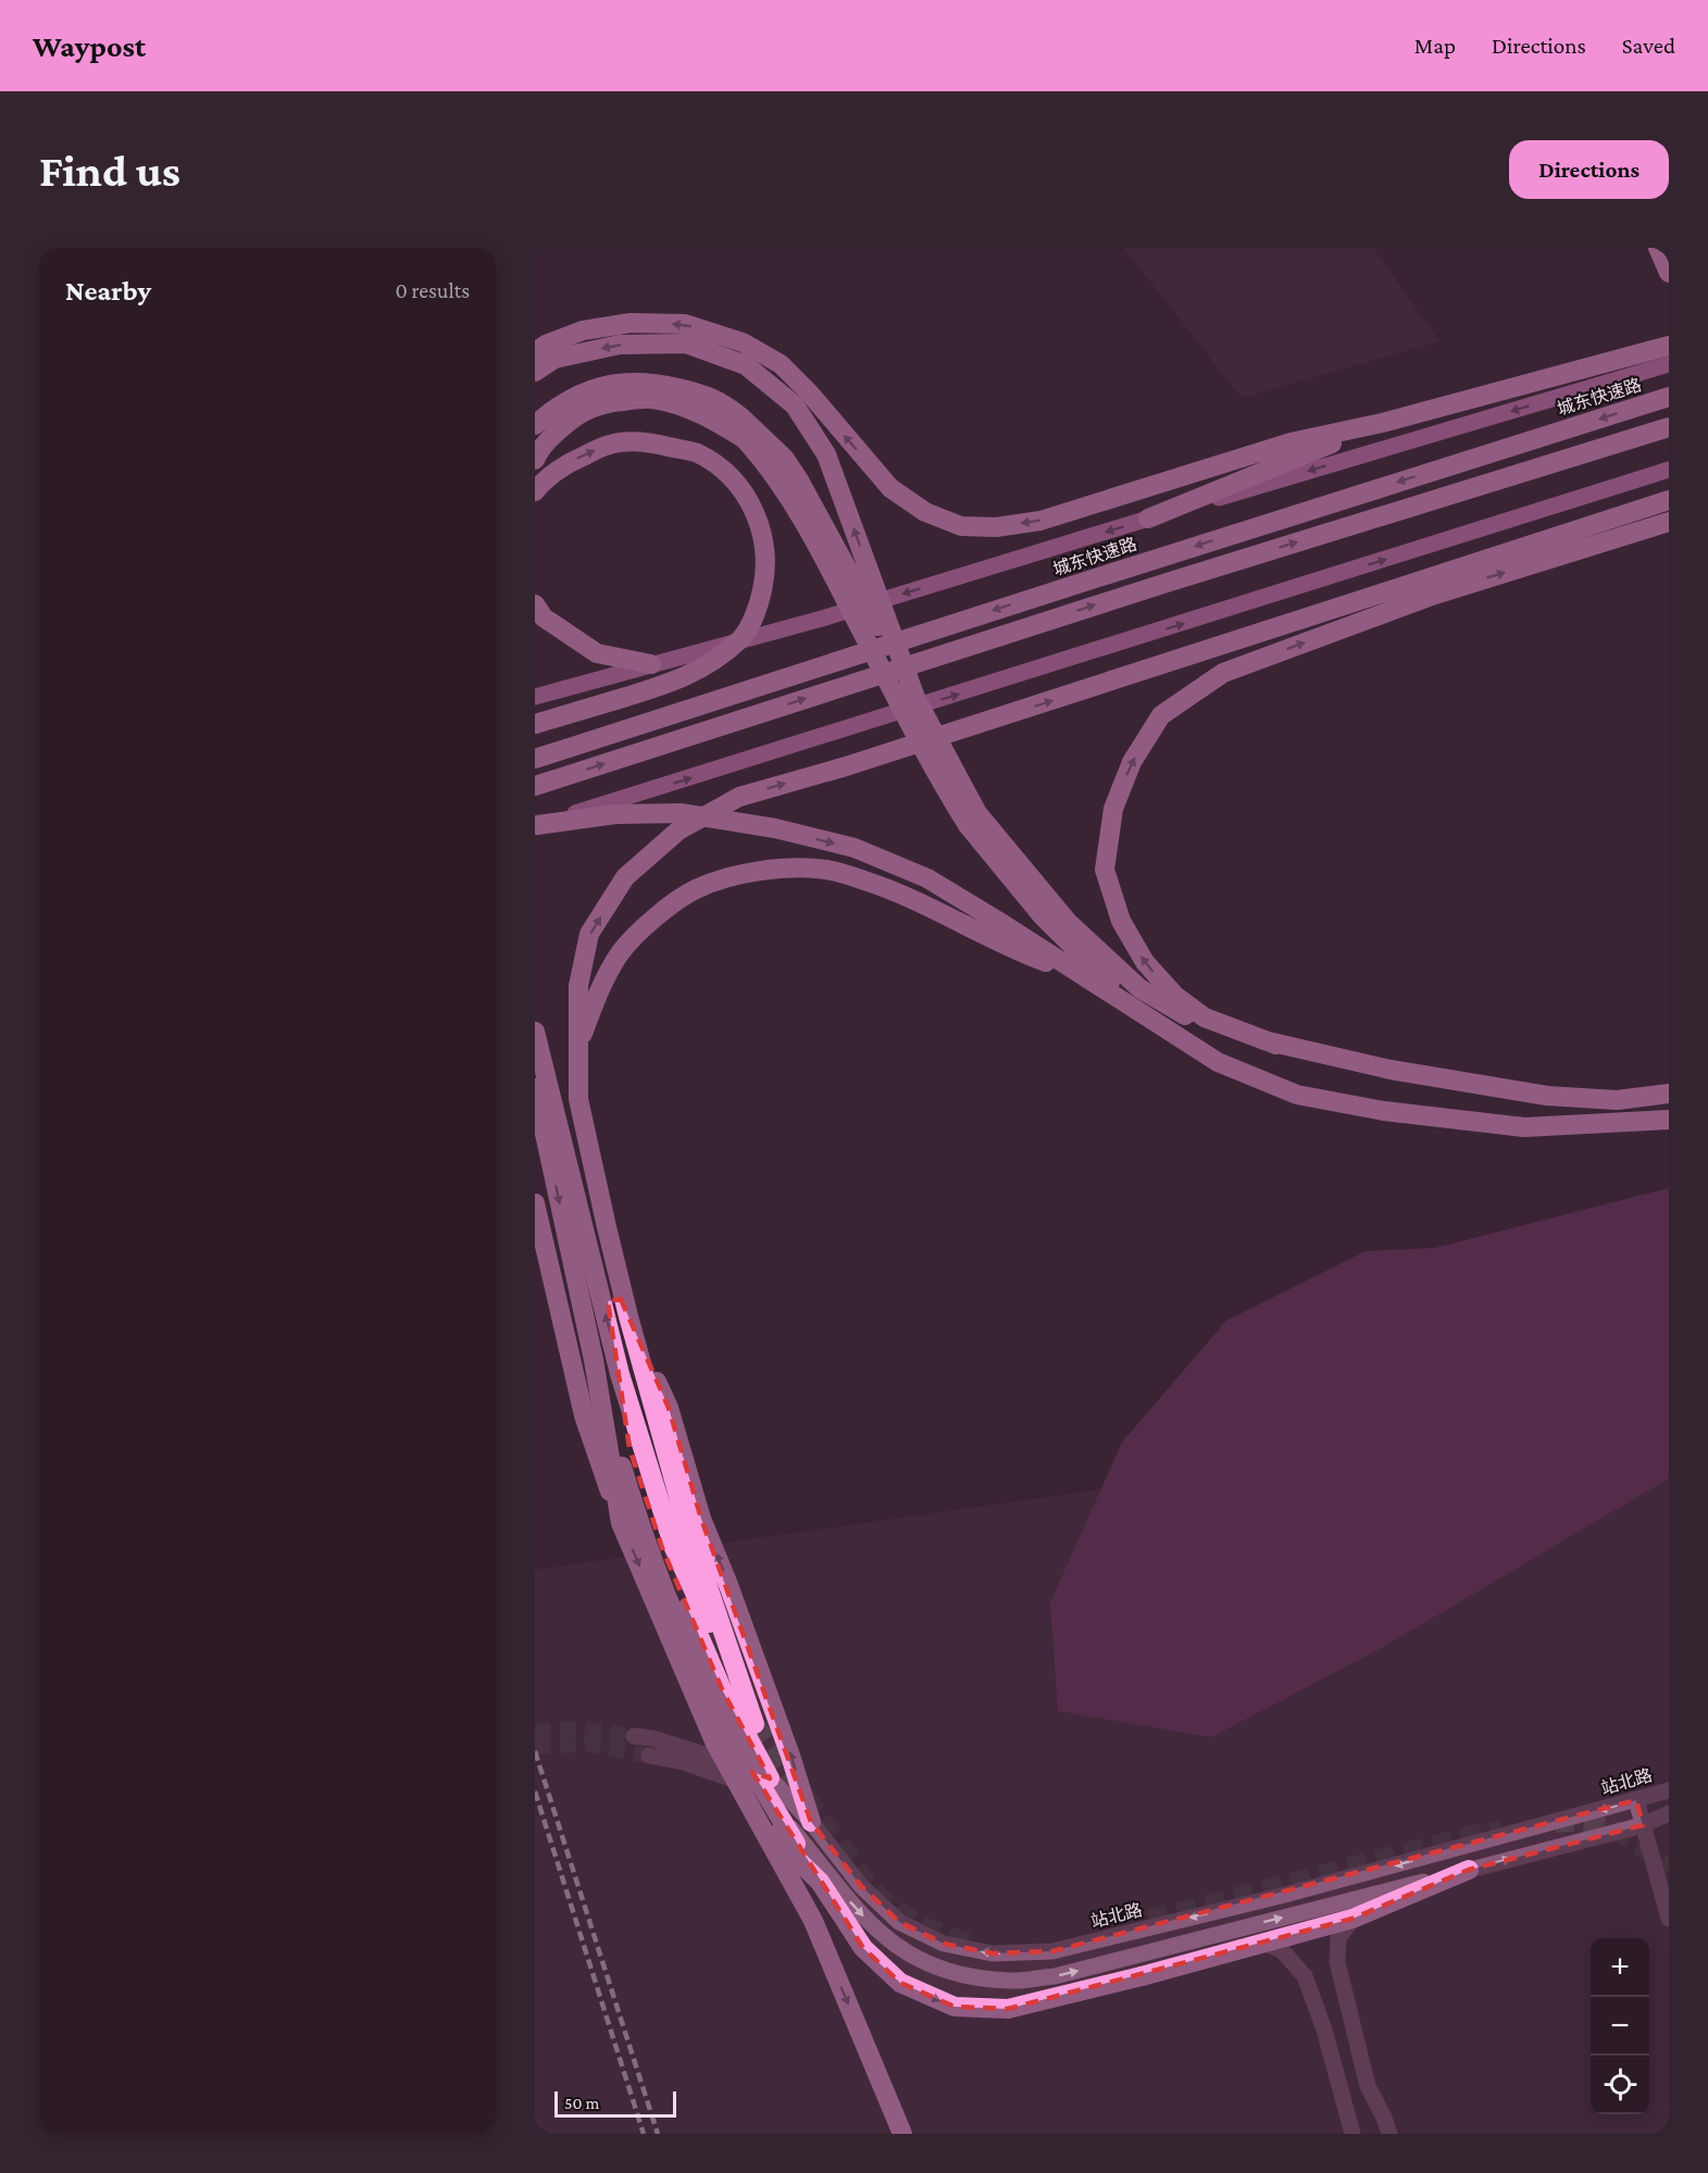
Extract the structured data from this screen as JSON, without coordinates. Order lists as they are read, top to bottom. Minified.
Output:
{"streets":{"highway":["城东快速路"],"street":["站北路"]},"one_way":["站北路"],"scale_bar":"50 m","page":{"header":"Waypost","nav":["Map","Directions","Saved"],"buttons":"Directions","title":"Find us","heading":["Nearby","0 results"],"map_buttons":["+","−"],"scale":"50 m"}}
